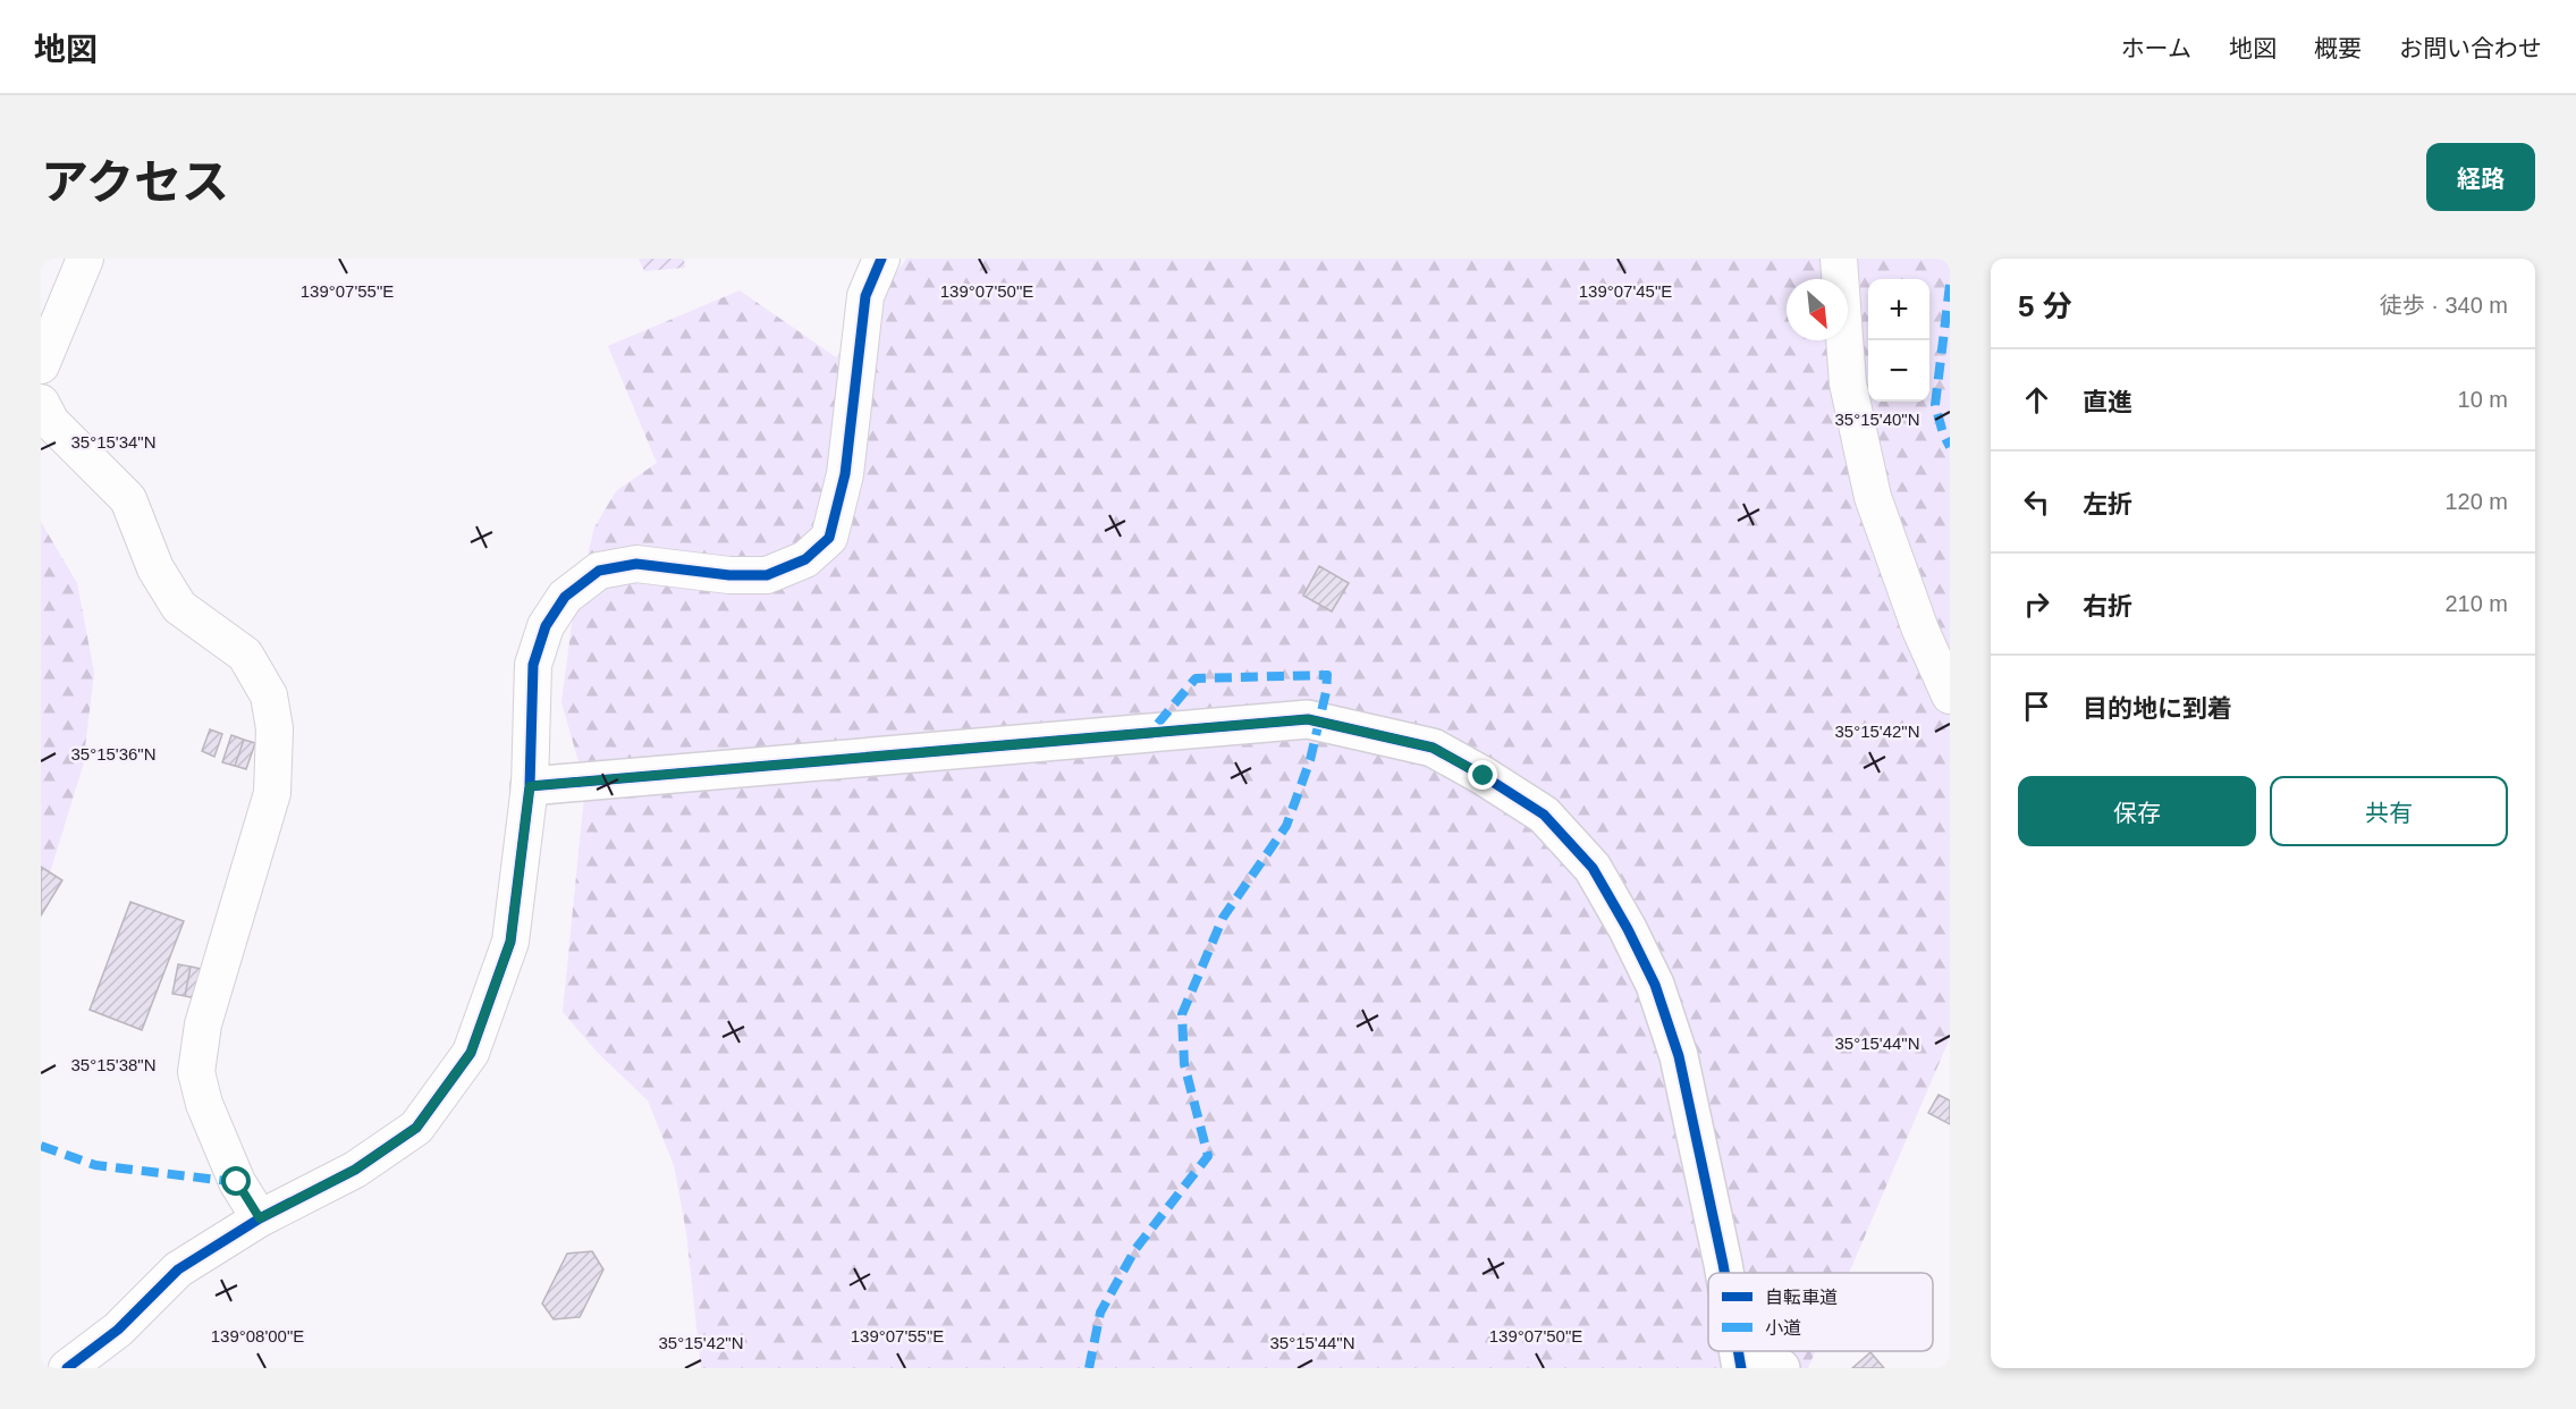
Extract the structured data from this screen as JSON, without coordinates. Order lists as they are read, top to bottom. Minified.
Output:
{"legend":["自転車道","小道"],"north":"bottom right","page":{"header":"地図","nav":["ホーム","地図","概要","お問い合わせ"],"title":"アクセス","buttons":["経路",["保存","共有"]],"heading":["5 分","徒歩 · 340 m"],"map_buttons":["+","−"],"list":[["直進","10 m"],["左折","120 m"],["右折","210 m"],"目的地に到着"]},"coordinates":["139°07'55\"E","139°07'50\"E","139°07'45\"E","35°15'40\"N","35°15'34\"N","35°15'42\"N","35°15'36\"N","35°15'44\"N","35°15'38\"N","139°08'00\"E"]}
